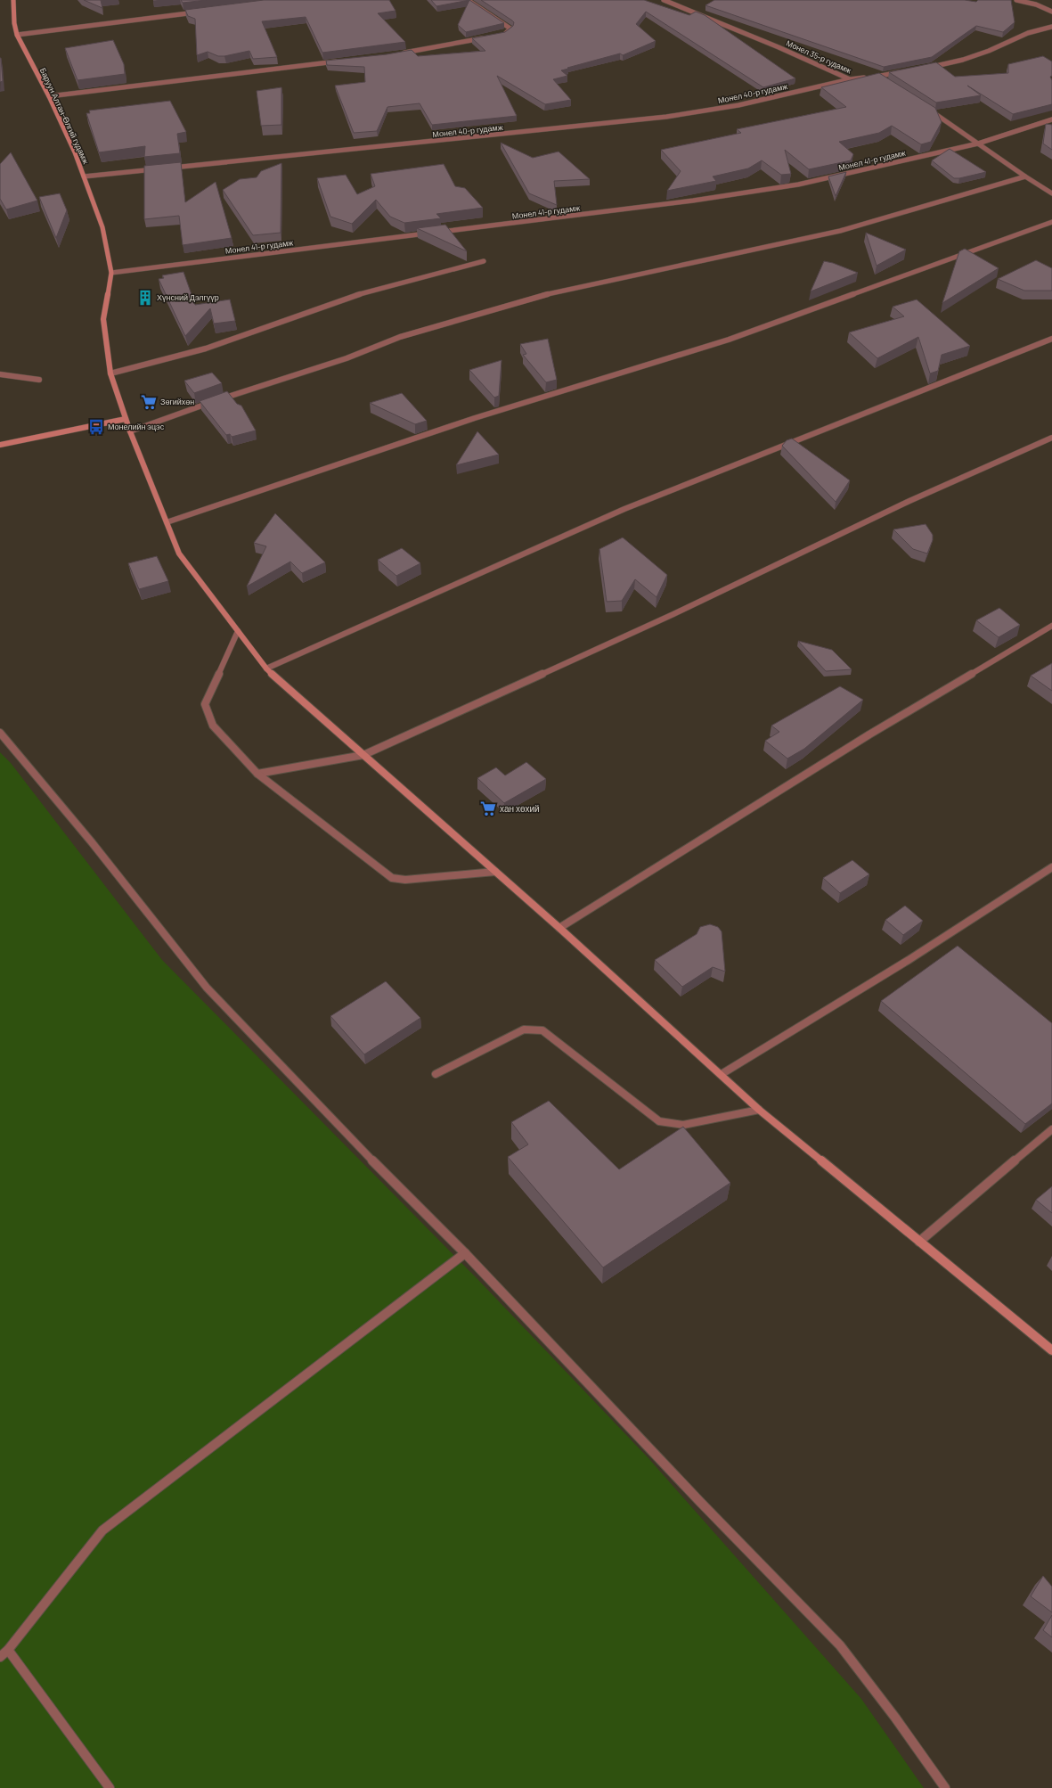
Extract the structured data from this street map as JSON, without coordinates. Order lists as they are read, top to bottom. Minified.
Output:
{"streets":{"main road":["Баруун Алтан-Өлгий гудамж"],"street":["Монел 35-р гудамж","Монел 40-р гудамж","Монел 41-р гудамж"]},"crossings":[["Монел 35-р гудамж","Монел 40-р гудамж"],["Баруун Алтан-Өлгий гудамж","Монел 41-р гудамж"]],"places":{"building":["Хүнсний Дэлгүүр"],"supermarket":["Зөгийхөн","хан хөхий"],"bus stop":["Монелийн эцэс"]}}
